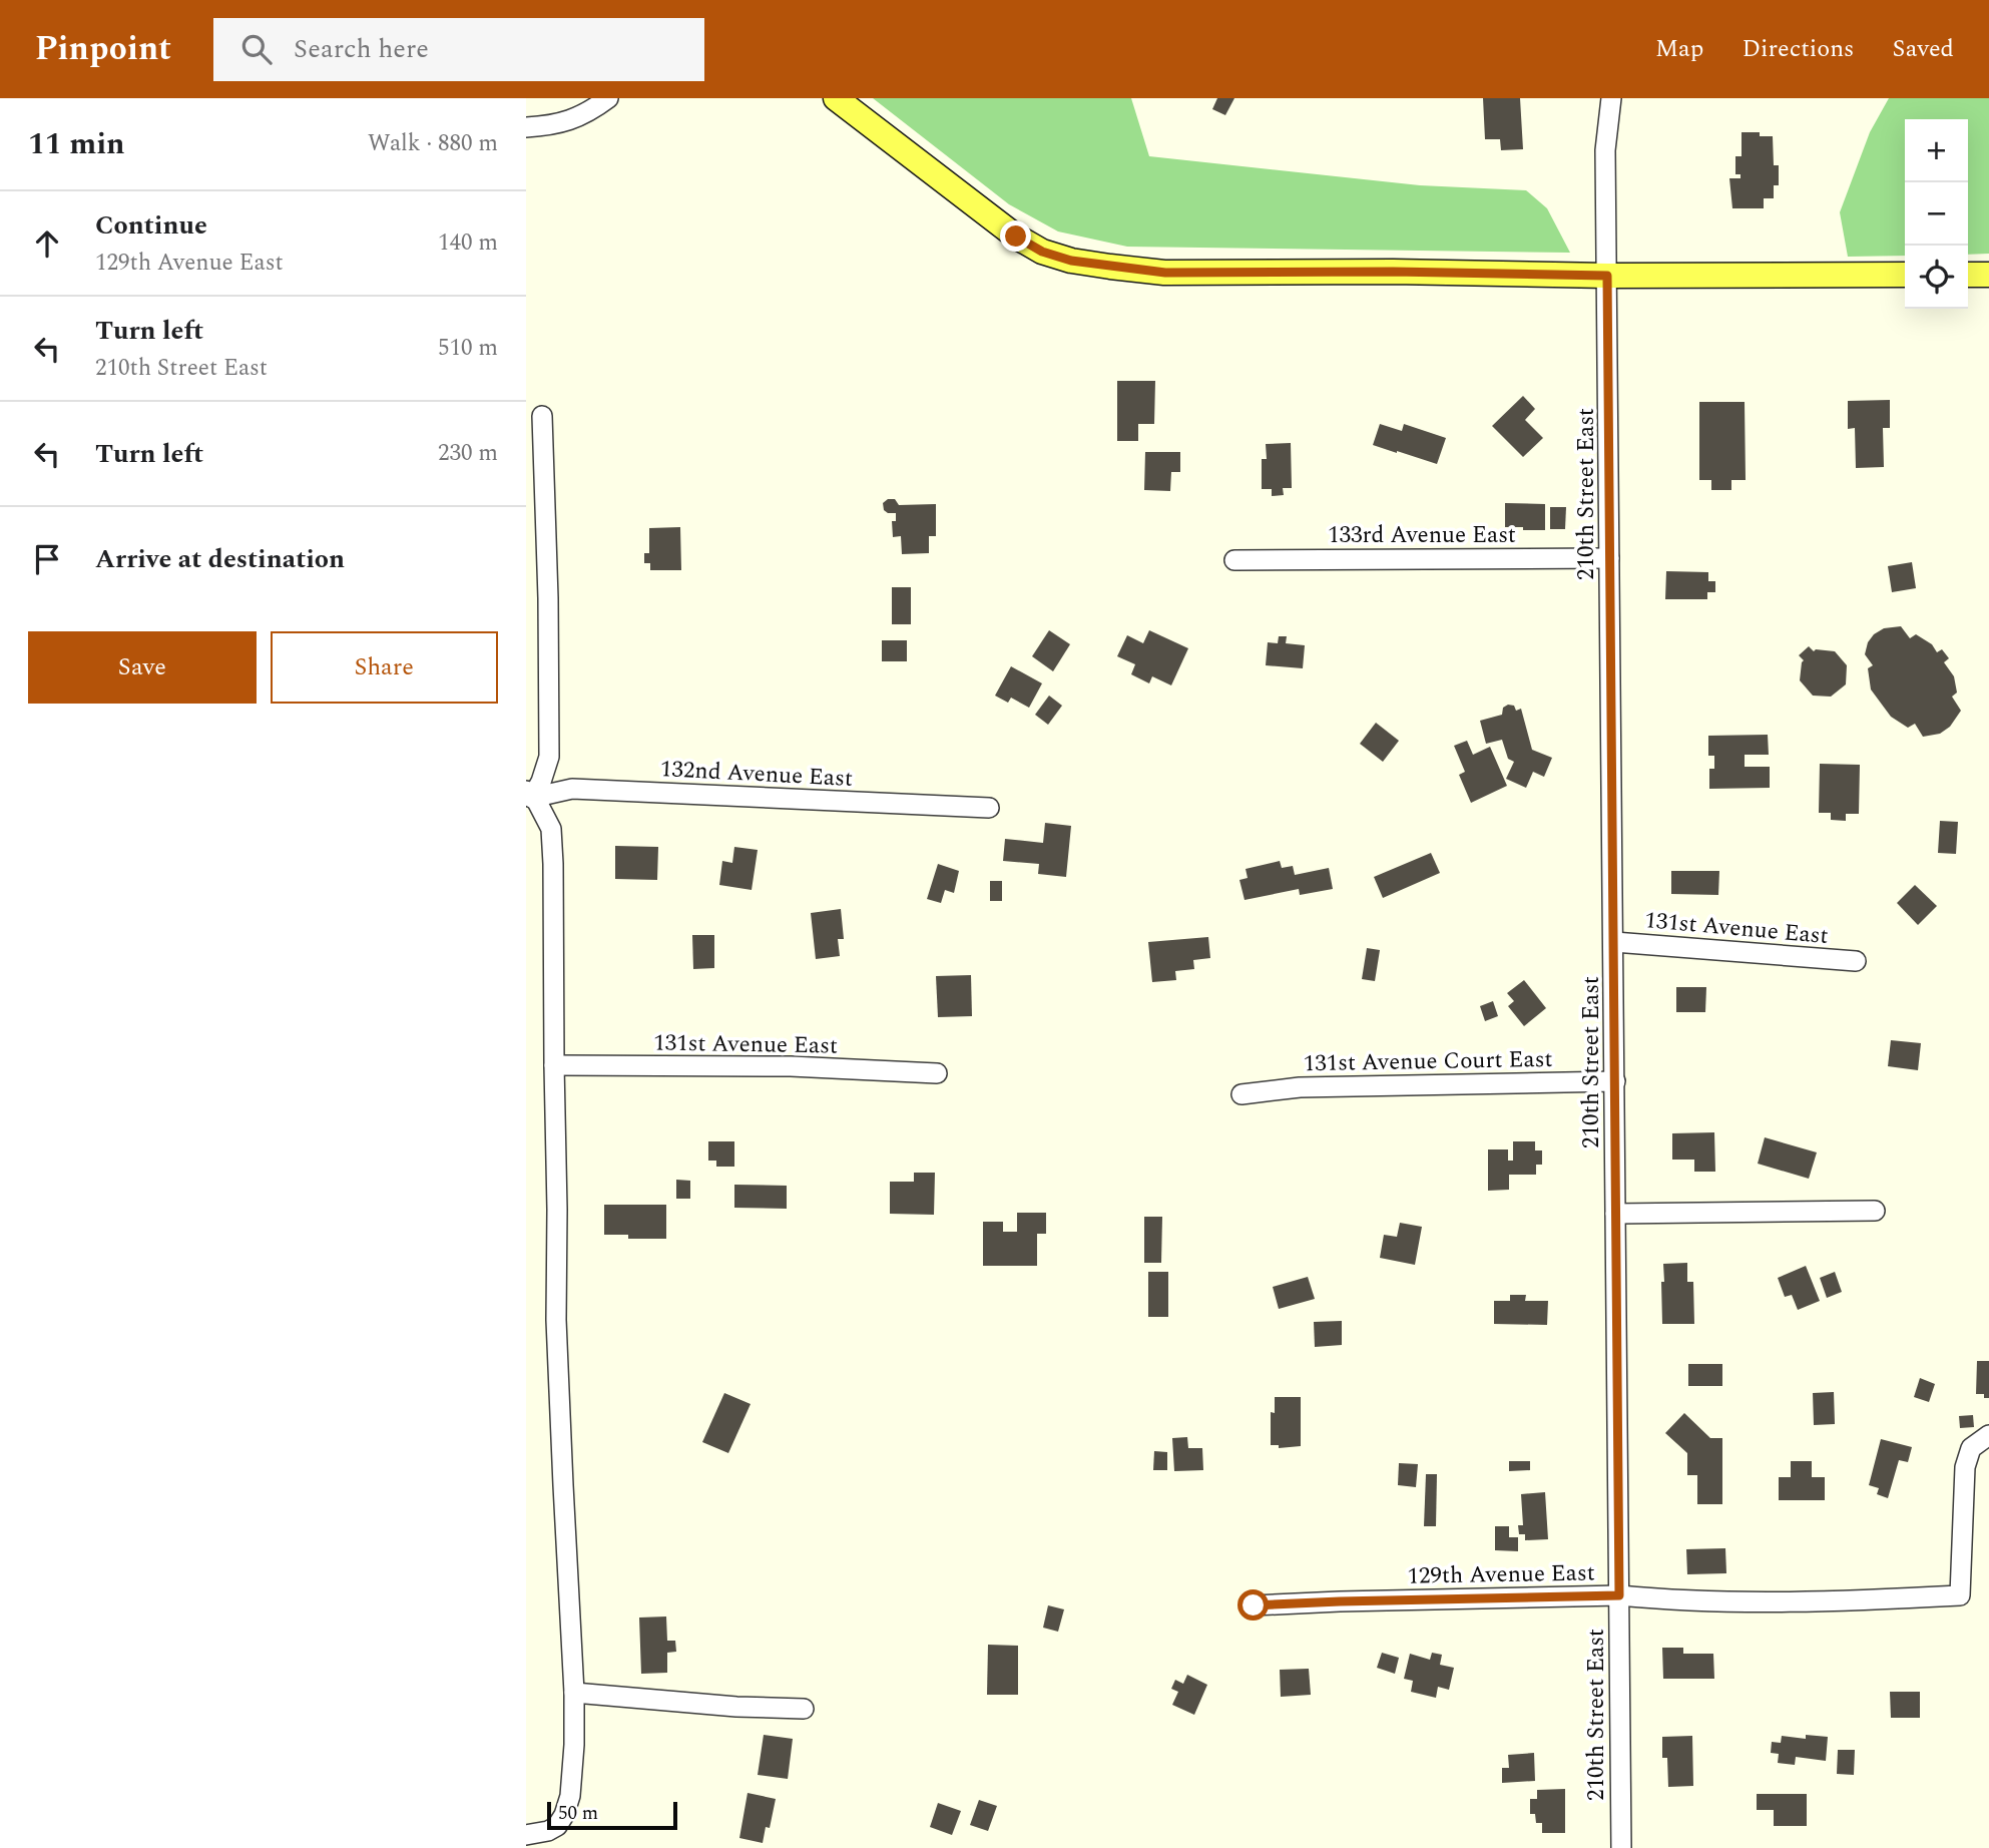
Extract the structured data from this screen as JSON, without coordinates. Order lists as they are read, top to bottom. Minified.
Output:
{"streets":{"street":["210th Street East","133rd Avenue East","132nd Avenue East","131st Avenue East","131st Avenue Court East","129th Avenue East"]},"crossings":[["210th Street East","133rd Avenue East"],["210th Street East","131st Avenue East"],["210th Street East","131st Avenue Court East"],["210th Street East","129th Avenue East"]],"scale_bar":"50 m","page":{"header":"Pinpoint","search":"Search here","nav":["Map","Directions","Saved"],"heading":["11 min","Walk · 880 m"],"map_buttons":["+","−"],"list":[["Continue","129th Avenue East","140 m"],["Turn left","210th Street East","510 m"],["Turn left","230 m"],"Arrive at destination"],"buttons":["Save","Share"],"scale":"50 m"}}
